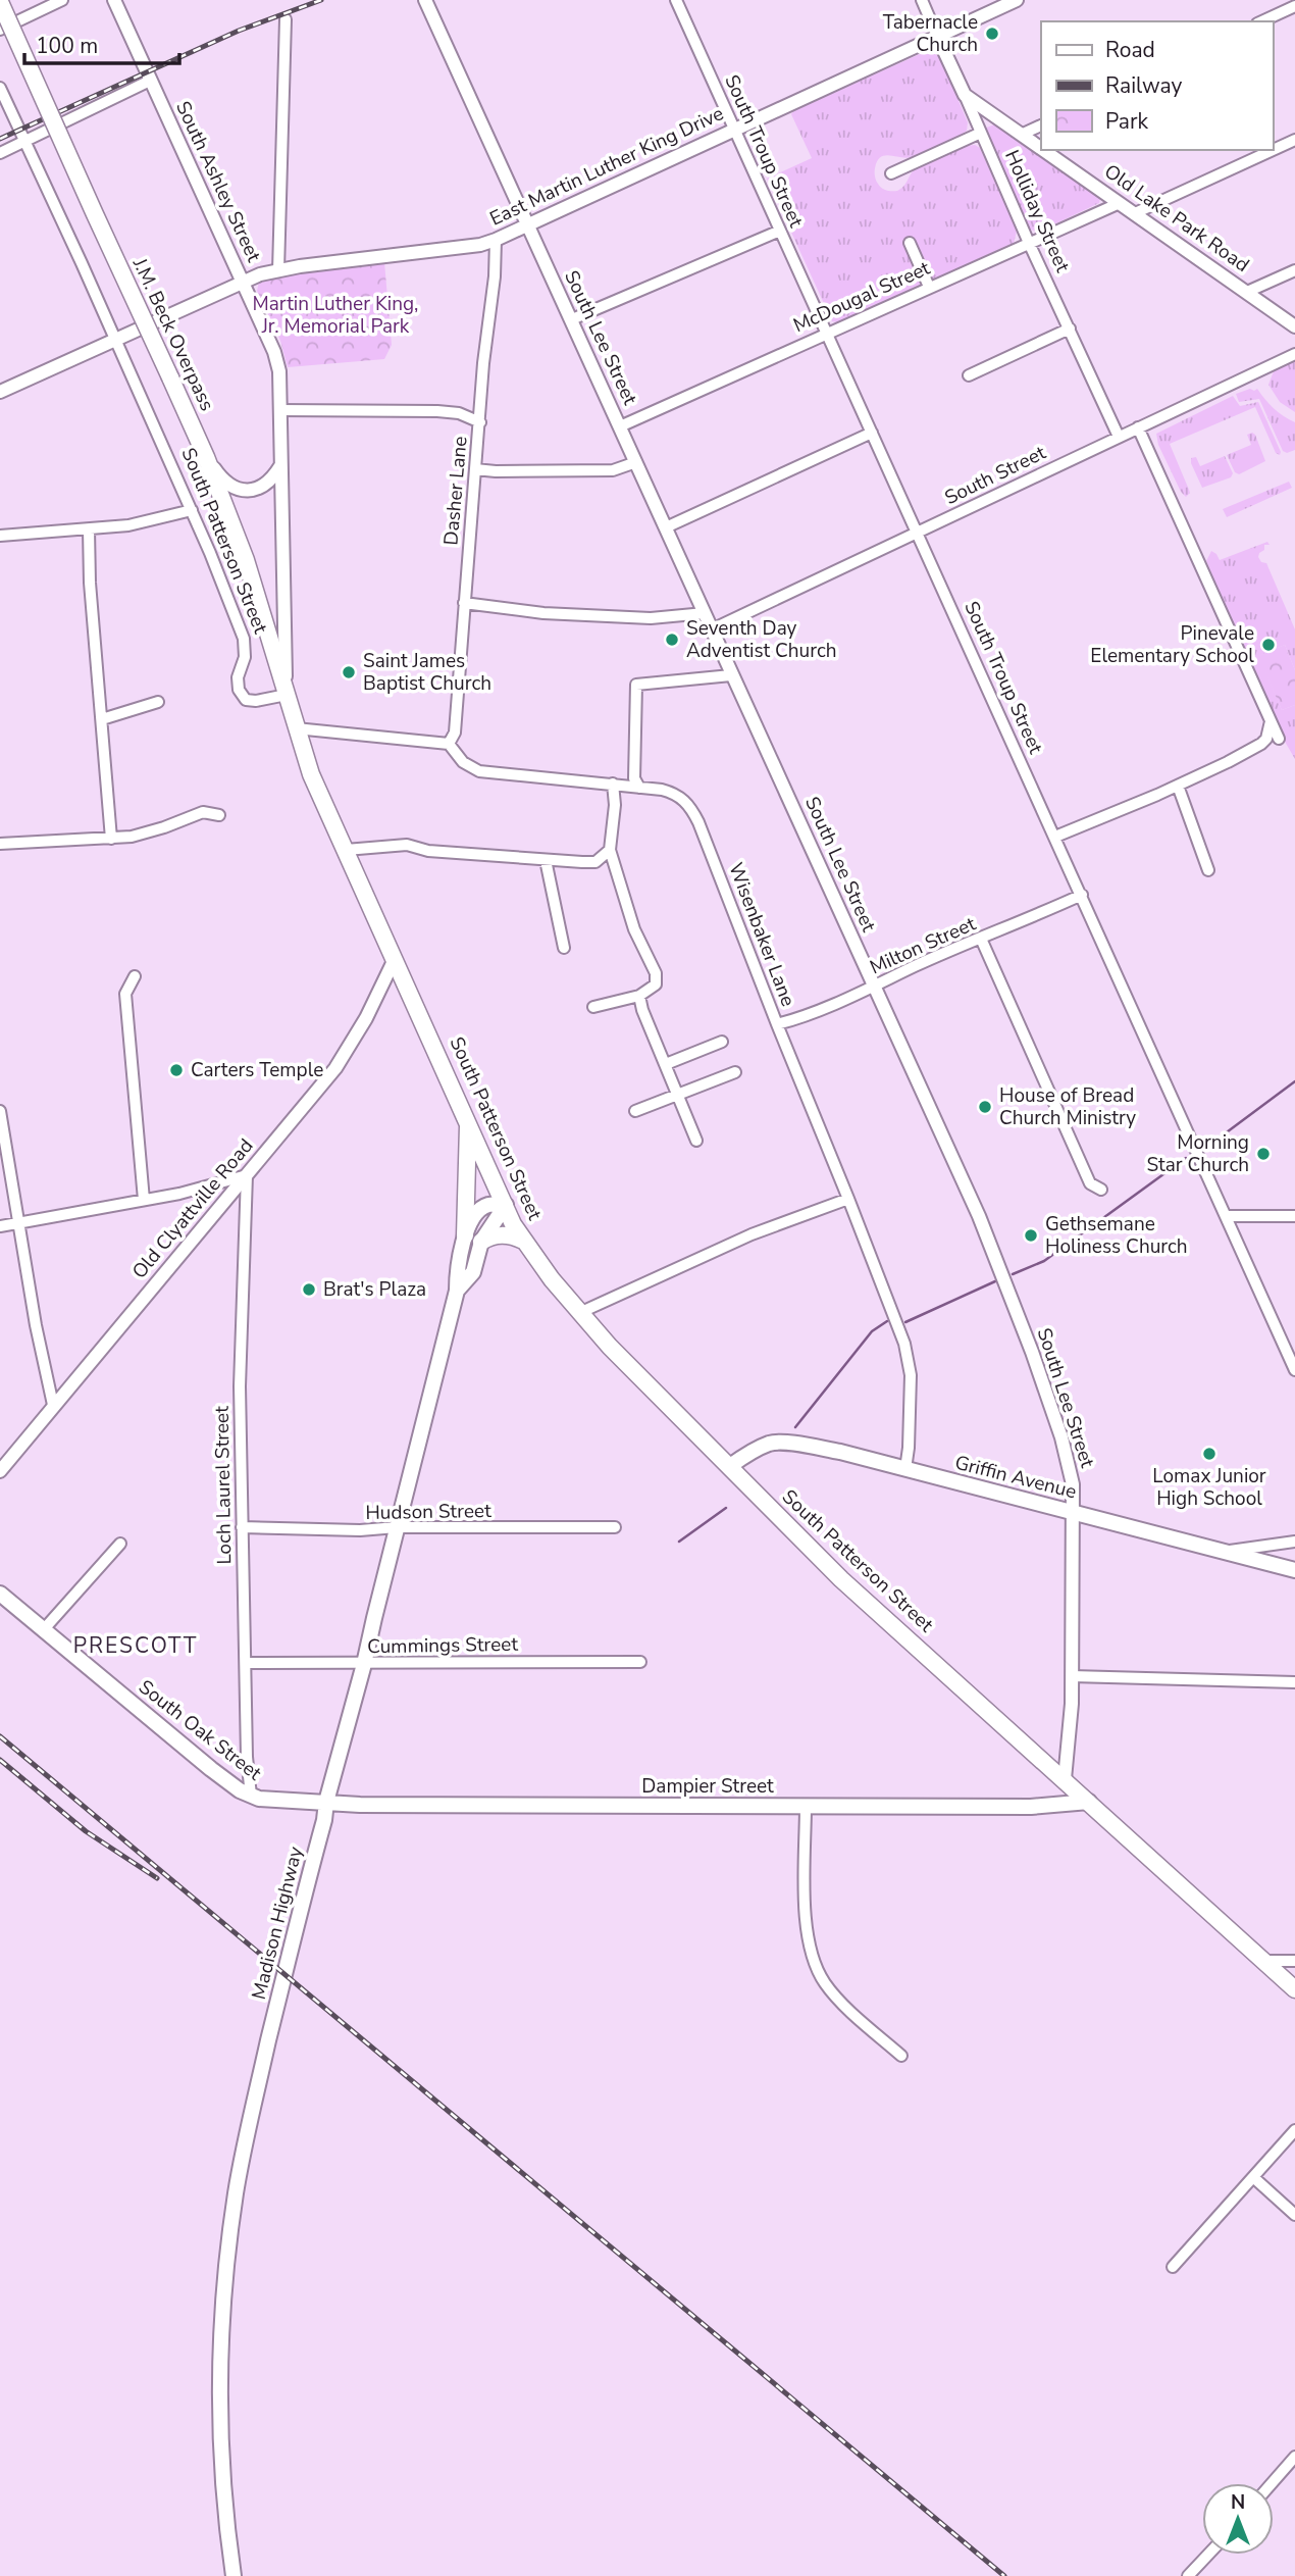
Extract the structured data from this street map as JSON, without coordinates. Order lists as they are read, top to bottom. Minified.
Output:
{"streets":{"main road":["J.M. Beck Overpass","South Patterson Street","Griffin Avenue","South Oak Street","Dampier Street","Madison Highway"],"street":["South Troup Street","East Martin Luther King Drive","South Ashley Street","Holliday Street","Old Lake Park Road","McDougal Street","South Lee Street","South Street","Dasher Lane","Wisenbaker Lane","Milton Street","Old Clyattville Road","Loch Laurel Street","Hudson Street","Cummings Street"]},"crossings":[["South Troup Street","East Martin Luther King Drive"],["South Troup Street","McDougal Street"],["South Troup Street","South Street"],["South Troup Street","Milton Street"],["East Martin Luther King Drive","South Ashley Street"],["East Martin Luther King Drive","Holliday Street"],["East Martin Luther King Drive","South Lee Street"],["East Martin Luther King Drive","Dasher Lane"],["East Martin Luther King Drive","South Patterson Street"],["South Ashley Street","J.M. Beck Overpass"],["South Ashley Street","South Patterson Street"],["Holliday Street","Old Lake Park Road"],["Holliday Street","McDougal Street"],["Holliday Street","South Street"],["Old Lake Park Road","McDougal Street"],["McDougal Street","South Lee Street"],["J.M. Beck Overpass","South Patterson Street"],["South Lee Street","South Street"],["South Lee Street","South Patterson Street"],["South Lee Street","Milton Street"],["South Lee Street","Griffin Avenue"],["Dasher Lane","Wisenbaker Lane"],["South Patterson Street","Old Clyattville Road"],["South Patterson Street","Griffin Avenue"],["South Patterson Street","Dampier Street"],["South Patterson Street","Madison Highway"],["Wisenbaker Lane","Milton Street"],["Wisenbaker Lane","Griffin Avenue"],["Old Clyattville Road","Loch Laurel Street"],["Loch Laurel Street","Hudson Street"],["Loch Laurel Street","Cummings Street"],["Loch Laurel Street","South Oak Street"],["Hudson Street","Madison Highway"],["Cummings Street","Madison Highway"],["South Oak Street","Dampier Street"],["South Oak Street","Madison Highway"],["Dampier Street","Madison Highway"]],"districts":["PRESCOTT"],"parks":["Martin Luther King, Jr. Memorial Park"],"places":["Tabernacle Church","Seventh Day Adventist Church","Pinevale Elementary School","Saint James Baptist Church","Carters Temple","House of Bread Church Ministry","Morning Star Church","Gethsemane Holiness Church","Brat's Plaza","Lomax Junior High School"],"legend":["Road","Railway","Park"],"scale_bar":"100 m","north":"top"}
